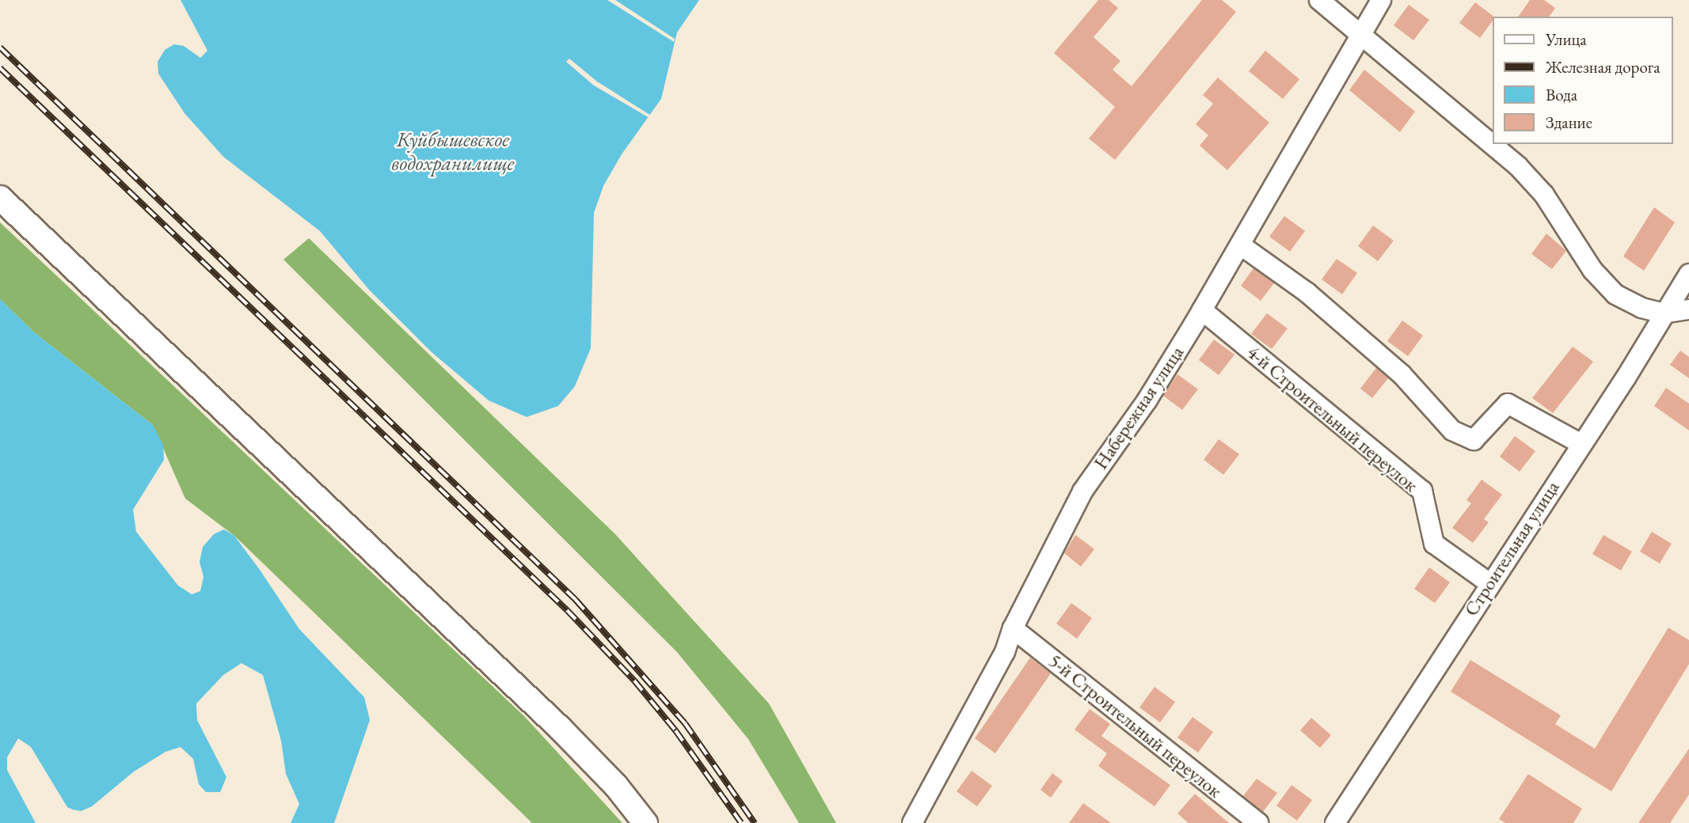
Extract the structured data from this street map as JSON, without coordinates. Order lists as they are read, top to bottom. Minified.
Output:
{"streets":{"street":["Набережная улица","4-й Строительный переулок","Строительная улица","5-й Строительный переулок"]},"crossings":[["Набережная улица","4-й Строительный переулок"],["Набережная улица","5-й Строительный переулок"],["4-й Строительный переулок","Строительная улица"]],"water":["Куйбышевское водохранилище"],"legend":["Улица","Железная дорога","Вода","Здание"]}
